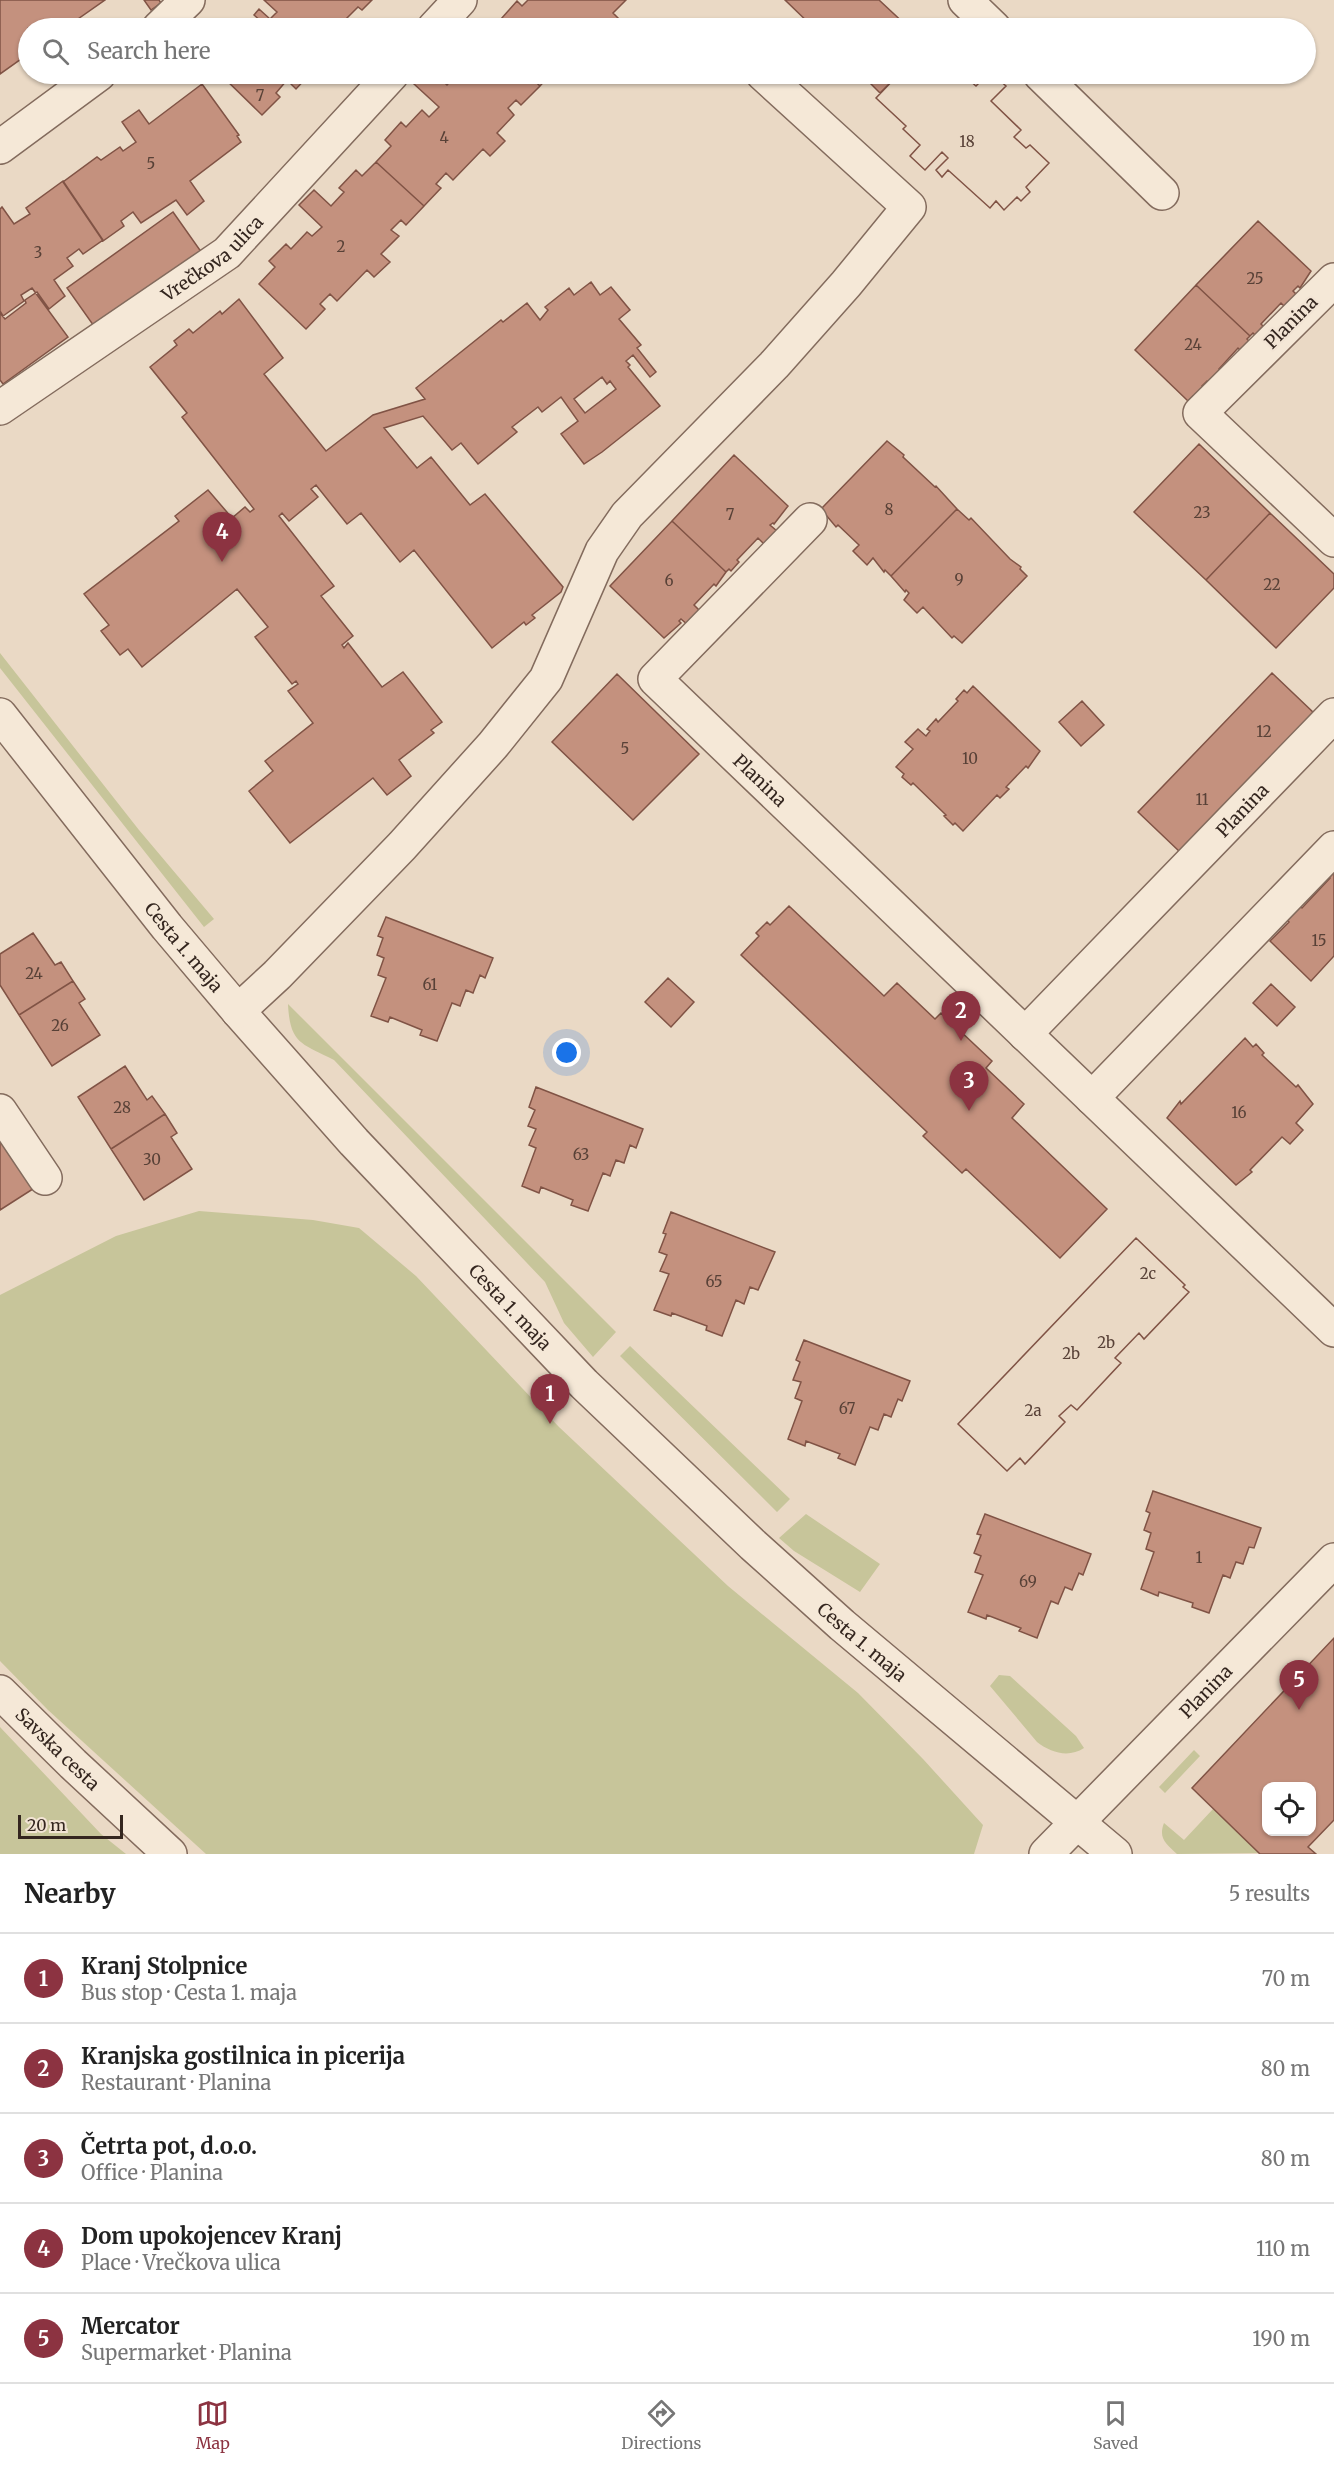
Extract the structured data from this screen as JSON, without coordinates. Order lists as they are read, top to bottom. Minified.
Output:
{"streets":{"street":["Vrečkova ulica","Planina","Cesta 1. maja","Savska cesta"]},"crossings":[["Planina","Cesta 1. maja"]],"house_numbers":["7","4","18","5","2","3","25","24","8","23","7","9","6","22","12","5","10","11","15","24","61","26","28","16","63","30","2c","65","2b","2b","67","2a","1","69"],"scale_bar":"20 m","page":{"search":"Search here","pins":["4","2","3","1","5"],"scale":"20 m","heading":["Nearby","5 results"],"list":[{"mark":"1","name":"Kranj Stolpnice","note":"Bus stop · Cesta 1. maja","value":"70 m"},{"mark":"2","name":"Kranjska gostilnica in picerija","note":"Restaurant · Planina","value":"80 m"},{"mark":"3","name":"Četrta pot, d.o.o.","note":"Office · Planina","value":"80 m"},{"mark":"4","name":"Dom upokojencev Kranj","note":"Place · Vrečkova ulica","value":"110 m"},{"mark":"5","name":"Mercator","note":"Supermarket · Planina","value":"190 m"}],"nav":["Map","Directions","Saved"]}}
